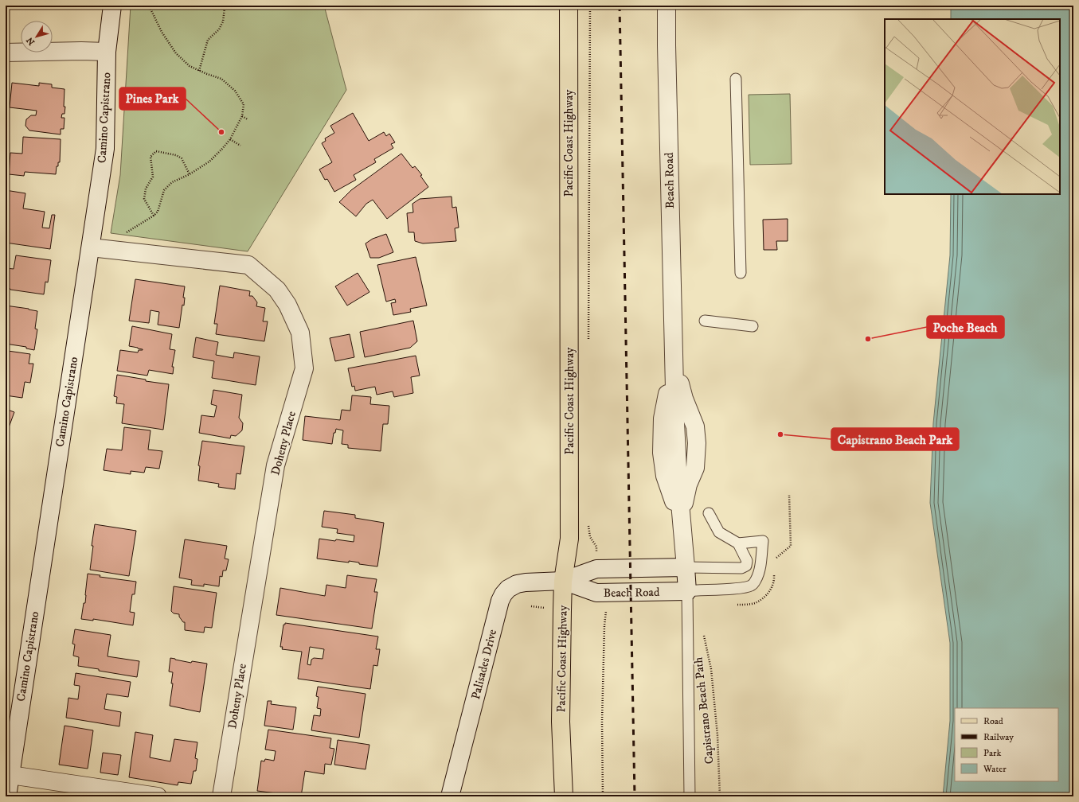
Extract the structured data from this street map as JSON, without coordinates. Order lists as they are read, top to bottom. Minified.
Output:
{"streets":{"main road":["Pacific Coast Highway"],"street":["Camino Capistrano","Beach Road","Doheny Place","Palisades Drive"],"path":["Capistrano Beach Path"]},"crossings":[["Camino Capistrano","Doheny Place"],["Pacific Coast Highway","Beach Road"],["Pacific Coast Highway","Palisades Drive"],["Beach Road","Palisades Drive"]],"places":["Pines Park","Poche Beach","Capistrano Beach Park"],"legend":["Road","Railway","Park","Water"],"north":"bottom left"}
